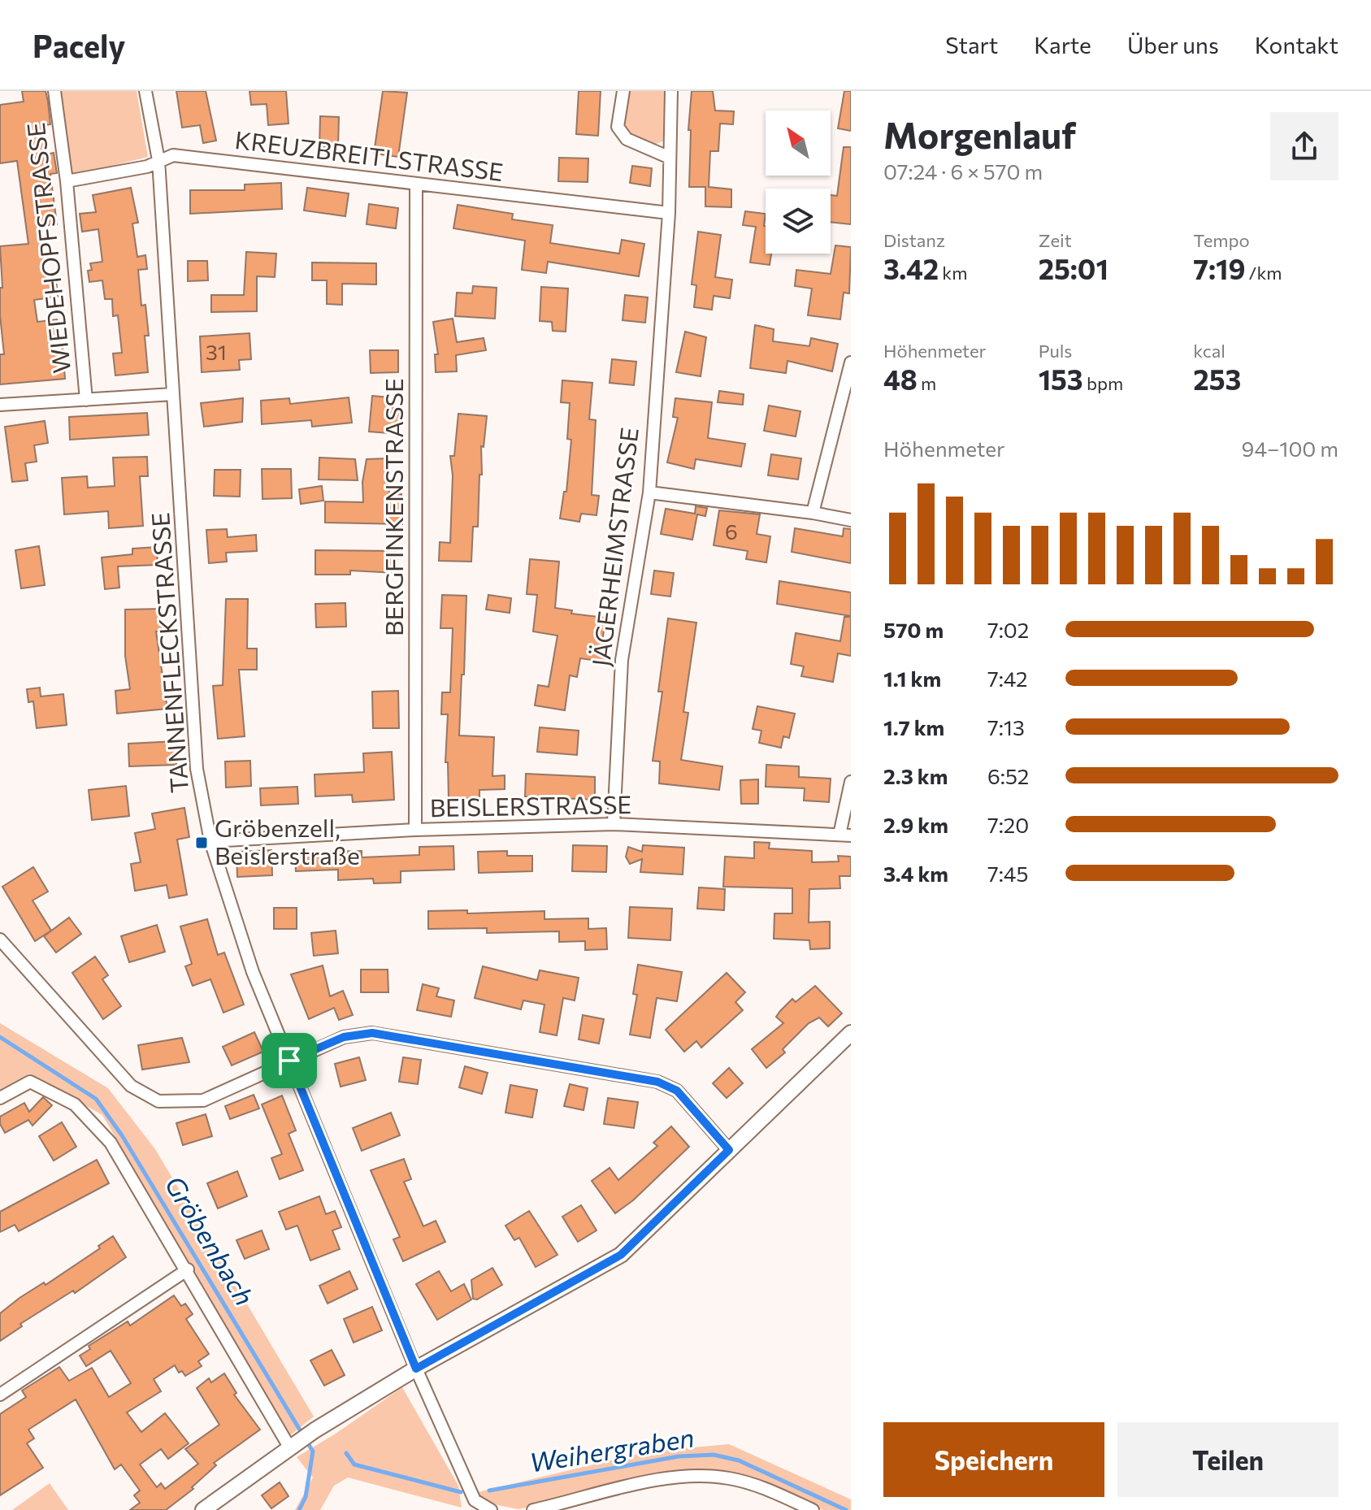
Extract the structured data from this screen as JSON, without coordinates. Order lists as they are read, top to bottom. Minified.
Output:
{"streets":{"street":["KREUZBREITLSTRASSE","WIEDEHOPFSTRASSE","BERGFINKENSTRASSE","JÄGERHEIMSTRASSE","TANNENFLECKSTRASSE","BEISLERSTRASSE"]},"crossings":[["KREUZBREITLSTRASSE","WIEDEHOPFSTRASSE"],["KREUZBREITLSTRASSE","BERGFINKENSTRASSE"],["KREUZBREITLSTRASSE","JÄGERHEIMSTRASSE"],["KREUZBREITLSTRASSE","TANNENFLECKSTRASSE"],["BERGFINKENSTRASSE","BEISLERSTRASSE"],["JÄGERHEIMSTRASSE","BEISLERSTRASSE"],["TANNENFLECKSTRASSE","BEISLERSTRASSE"]],"water":["Gröbenbach","Weihergraben"],"places":{"transit":["Gröbenzell, Beislerstraße"]},"house_numbers":["31","6"],"north":"top left","page":{"header":"Pacely","nav":["Start","Karte","Über uns","Kontakt"],"heading":["Morgenlauf","07:24 · 6 × 570 m"],"stats":[["Distanz","3.42 km"],["Zeit","25:01"],["Tempo","7:19 /km"],["Höhenmeter","48 m"],["Puls","153 bpm"],["kcal","253"]],"chart":["Höhenmeter","94–100 m"],"list":[{"name":"570 m","note":"7:02"},{"name":"1.1 km","note":"7:42"},{"name":"1.7 km","note":"7:13"},{"name":"2.3 km","note":"6:52"},{"name":"2.9 km","note":"7:20"},{"name":"3.4 km","note":"7:45"}],"buttons":["Speichern","Teilen"]}}
